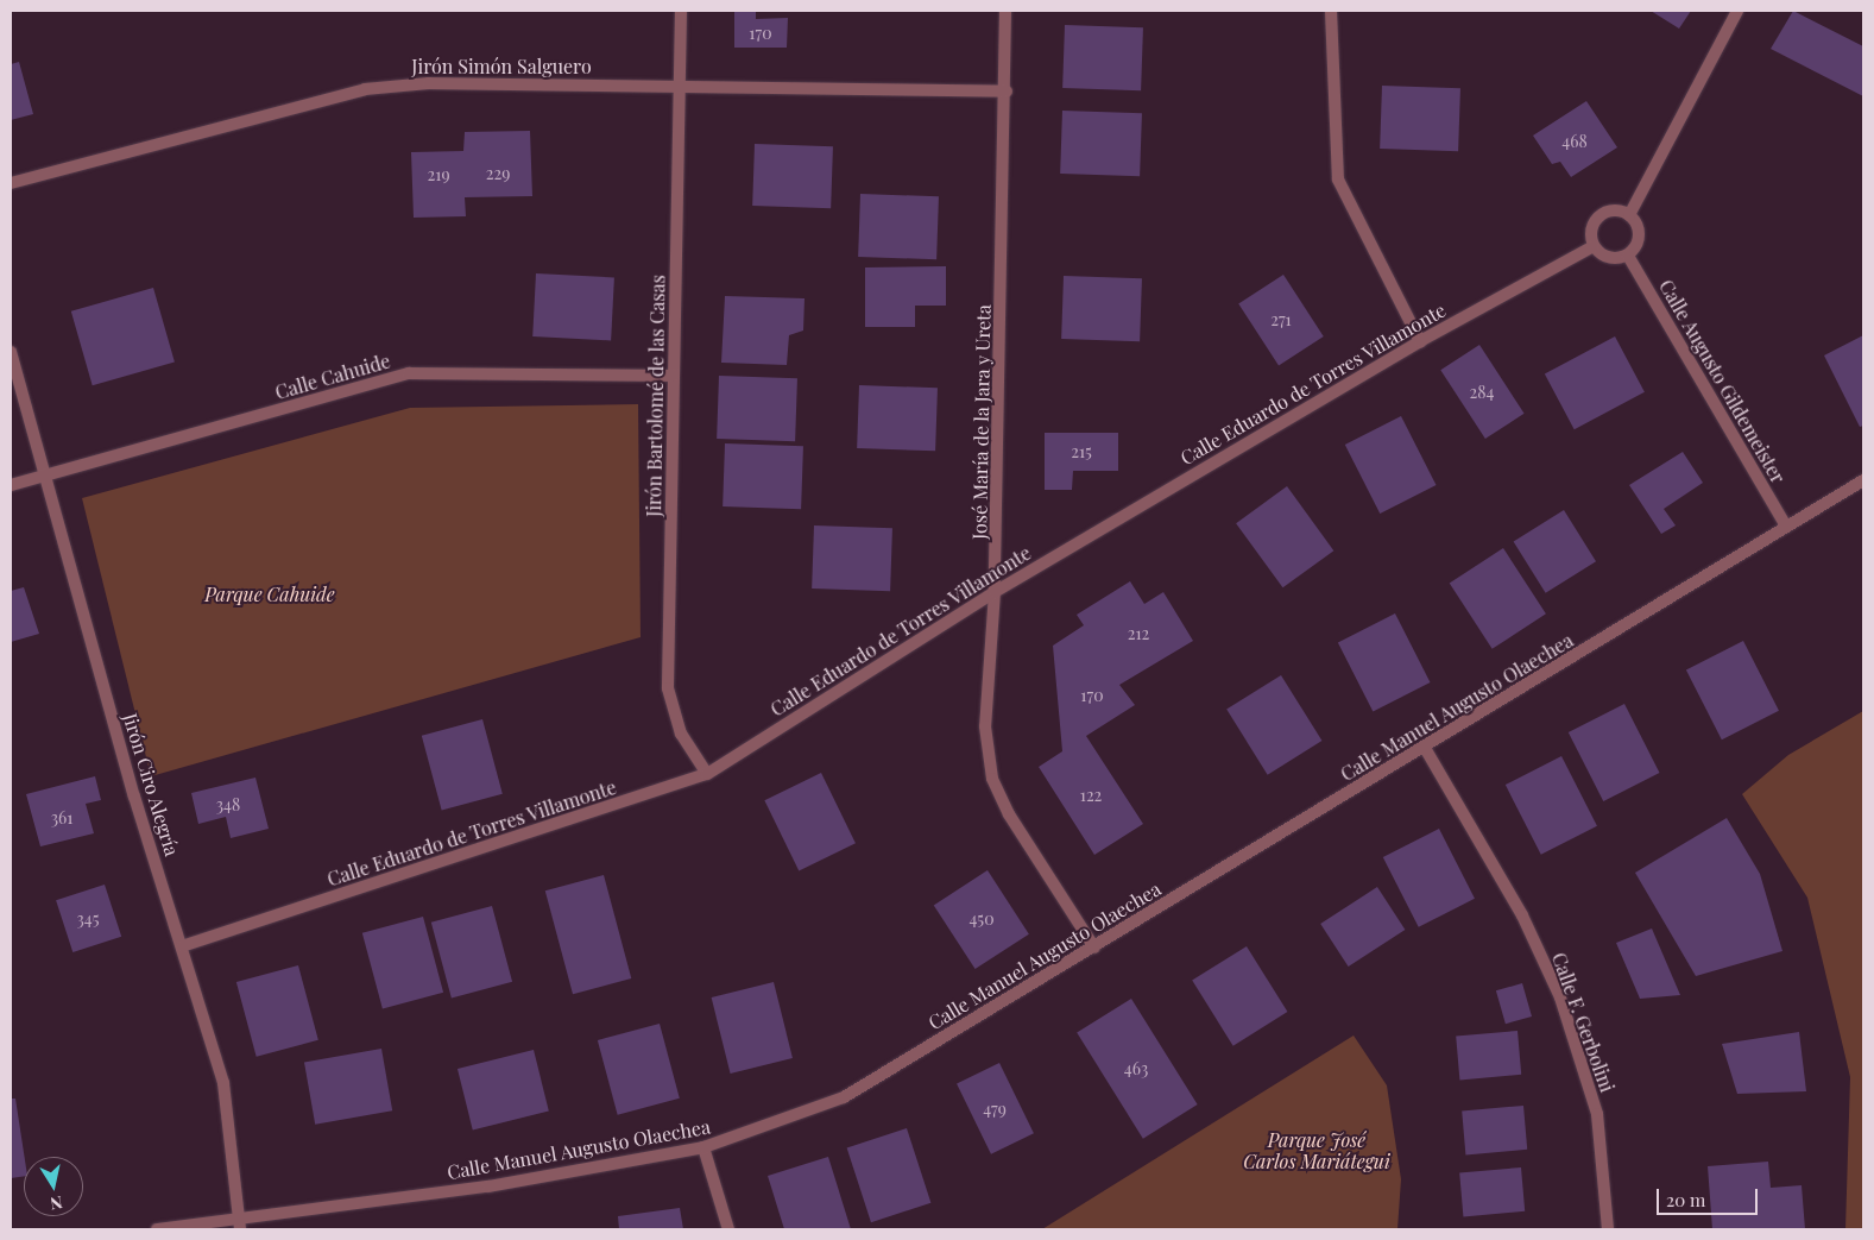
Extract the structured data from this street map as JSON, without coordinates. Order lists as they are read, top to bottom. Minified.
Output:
{"streets":{"street":["Jirón Simón Salguero","Calle Cahuide","Calle Augusto Gildemeister","Calle Eduardo de Torres Villamonte","Jirón Bartolomé de las Casas","José María de la Jara y Ureta","Calle Manuel Augusto Olaechea","Jirón Ciro Alegría","Calle F. Gerbolini"]},"crossings":[["Jirón Simón Salguero","Jirón Bartolomé de las Casas"],["Jirón Simón Salguero","José María de la Jara y Ureta"],["Calle Cahuide","Jirón Bartolomé de las Casas"],["Calle Cahuide","Jirón Ciro Alegría"],["Calle Augusto Gildemeister","Calle Eduardo de Torres Villamonte"],["Calle Augusto Gildemeister","Calle Manuel Augusto Olaechea"],["Calle Eduardo de Torres Villamonte","Jirón Bartolomé de las Casas"],["Calle Eduardo de Torres Villamonte","José María de la Jara y Ureta"],["Calle Eduardo de Torres Villamonte","Jirón Ciro Alegría"],["José María de la Jara y Ureta","Calle Manuel Augusto Olaechea"],["Calle Manuel Augusto Olaechea","Jirón Ciro Alegría"],["Calle Manuel Augusto Olaechea","Calle F. Gerbolini"]],"parks":["Parque Cahuide","Parque José Carlos Mariátegui"],"house_numbers":["170","468","229","219","271","284","215","212","170","122","348","361","345","450","463","479"],"scale_bar":"20 m","north":"bottom"}
